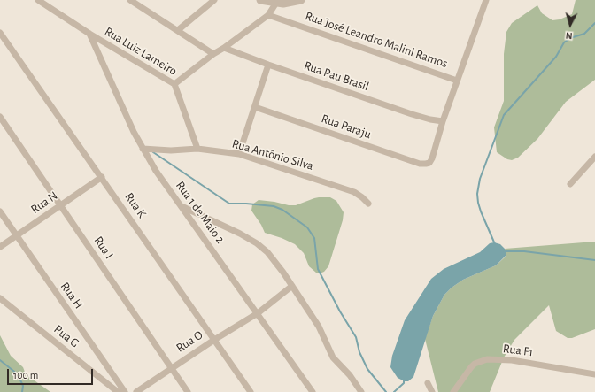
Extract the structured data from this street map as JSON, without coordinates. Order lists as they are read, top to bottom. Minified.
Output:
{"streets":{"street":["Rua José Leandro Malini Ramos","Rua Luiz Lameiro","Rua Pau Brasil","Rua Paraju","Rua Antônio Silva","Rua N","Rua K","Rua 1 de Maio 2","Rua I","Rua H","Rua G","Rua O","Rua F1"]},"crossings":[["Rua Luiz Lameiro","Rua Antônio Silva"],["Rua Luiz Lameiro","Rua 1 de Maio 2"],["Rua Pau Brasil","Rua Paraju"],["Rua Antônio Silva","Rua 1 de Maio 2"],["Rua N","Rua K"],["Rua N","Rua I"],["Rua N","Rua H"],["Rua K","Rua O"],["Rua 1 de Maio 2","Rua O"],["Rua I","Rua O"]],"scale_bar":"100 m","north":"bottom"}
